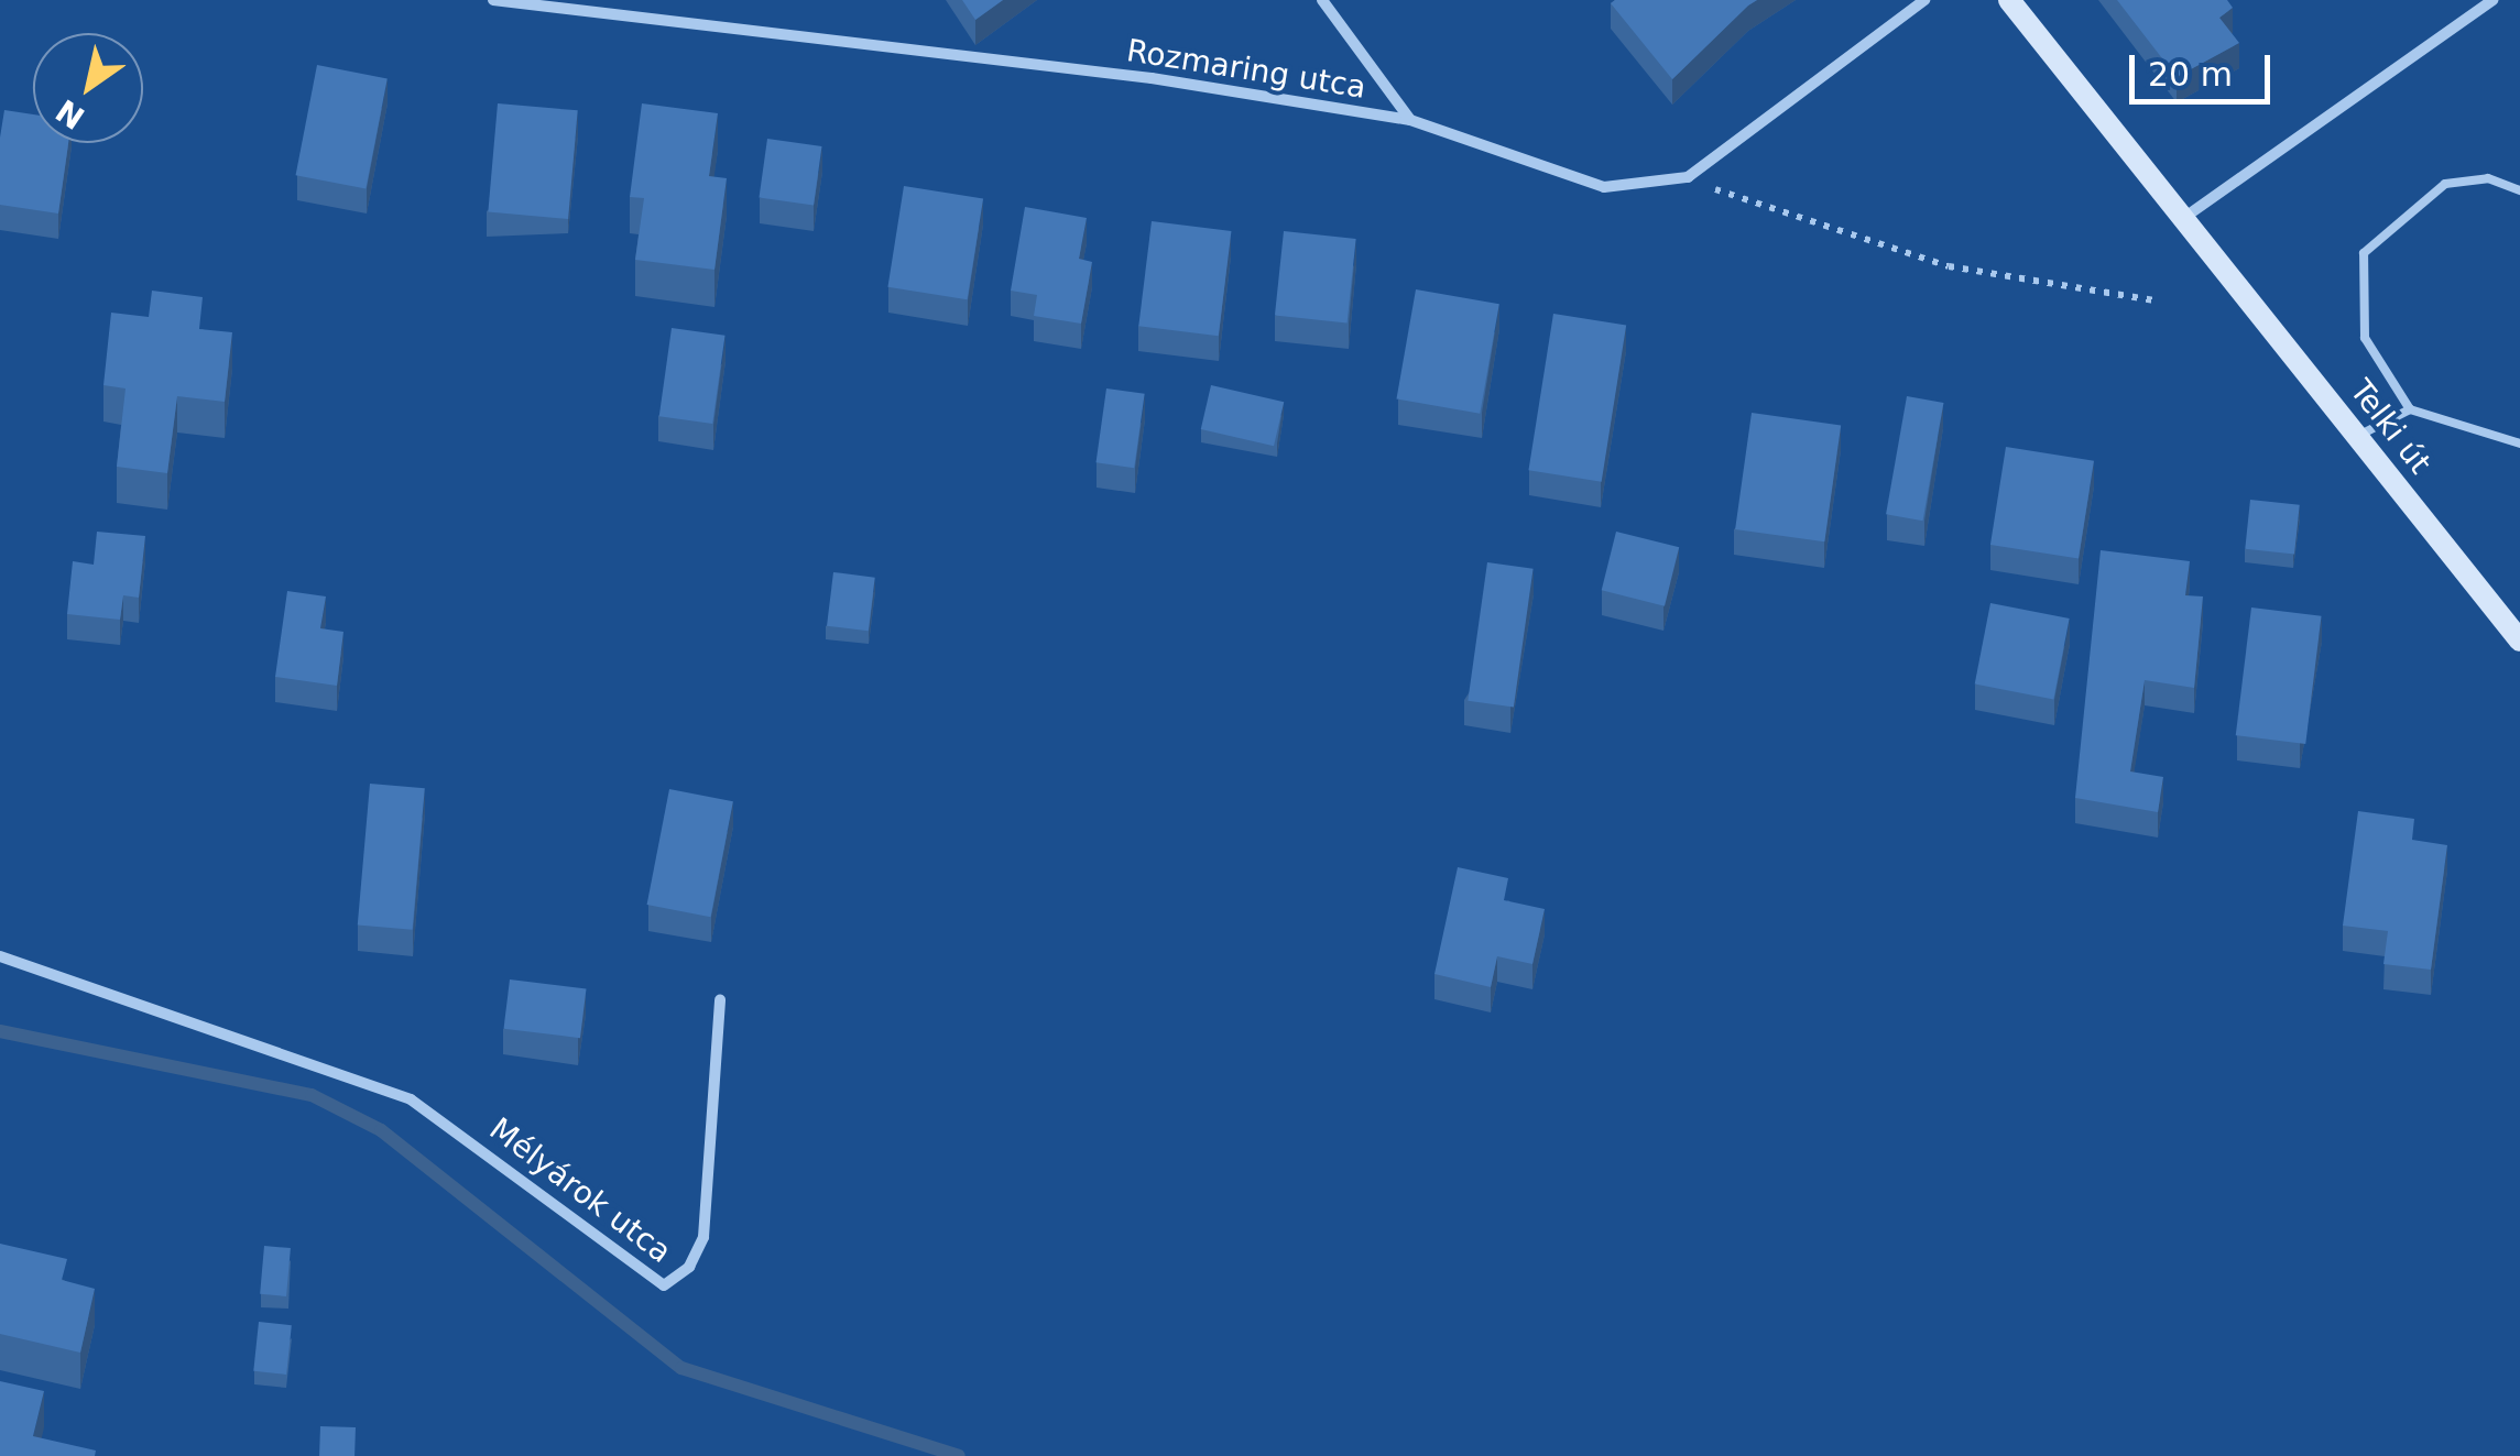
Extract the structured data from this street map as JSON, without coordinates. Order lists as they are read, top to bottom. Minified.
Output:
{"streets":{"main road":["Telki út"],"street":["Rozmaring utca","Mélyárok utca"]},"scale_bar":"20 m","north":"bottom left"}
